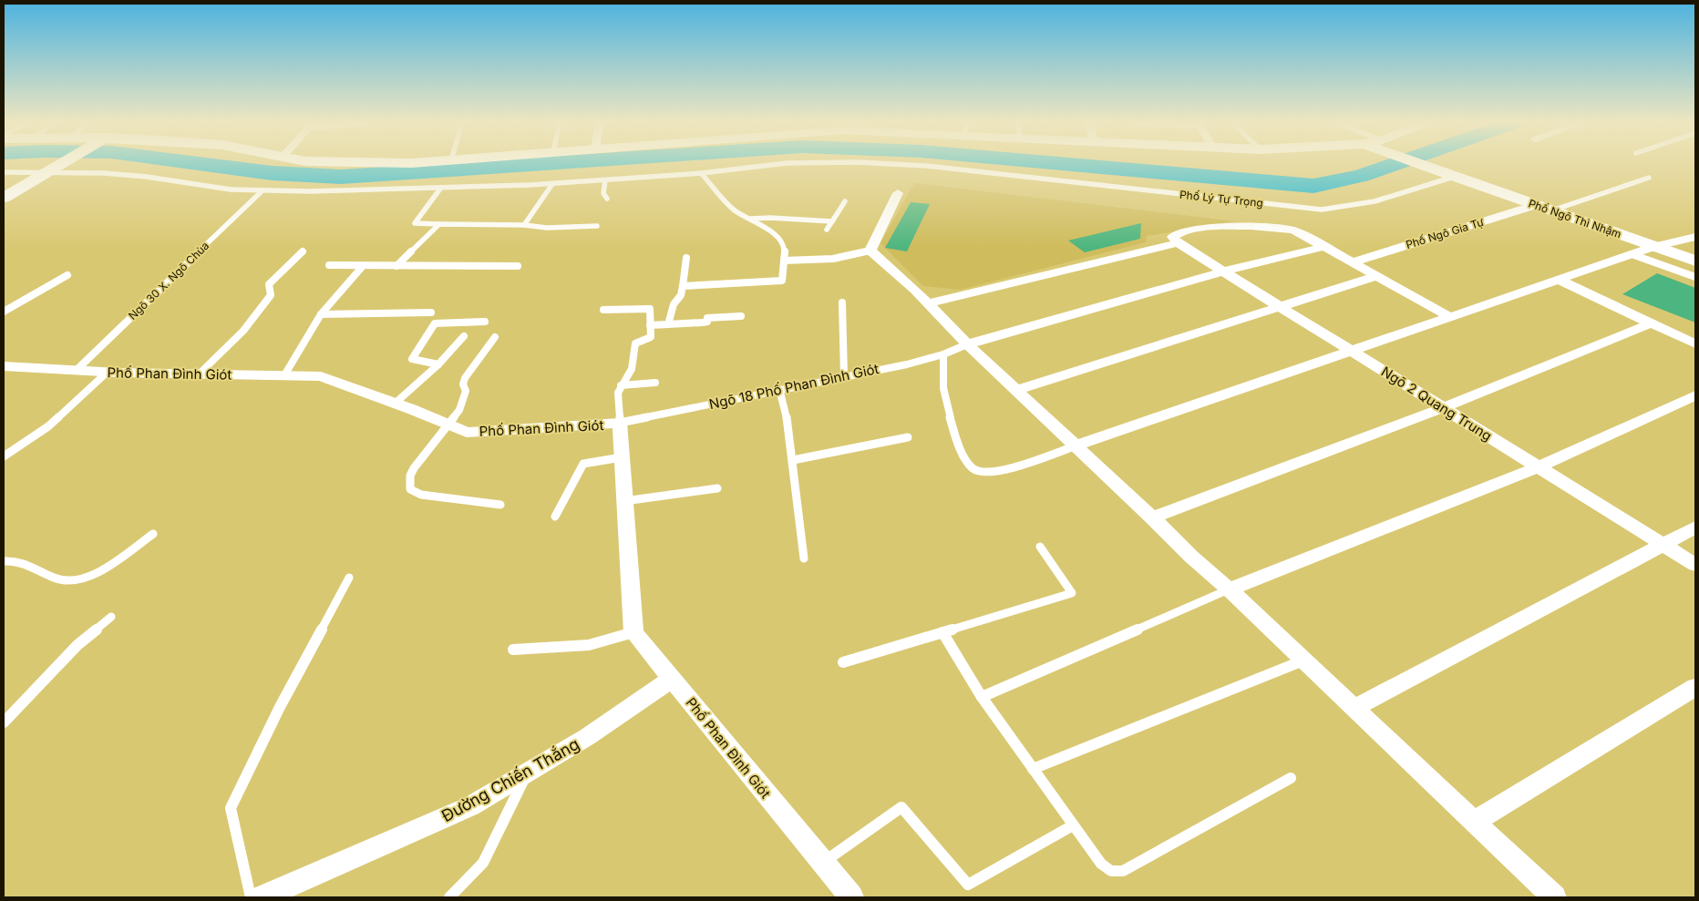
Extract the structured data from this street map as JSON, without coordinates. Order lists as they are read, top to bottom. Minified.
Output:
{"streets":{"street":["Phố Ngô Thì Nhậm","Phố Ngô Gia Tự","Phố Phan Đình Giót","Ngõ 2 Quang Trung","Đường Chiến Thắng"],"lane":["Phố Lý Tự Trọng","Ngõ 30 X. Ngõ Chùa","Ngõ 18 Phố Phan Đình Giót"]},"crossings":[["Phố Lý Tự Trọng","Phố Ngô Thì Nhậm"],["Phố Lý Tự Trọng","Ngõ 30 X. Ngõ Chùa"],["Phố Ngô Thì Nhậm","Phố Ngô Gia Tự"],["Ngõ 30 X. Ngõ Chùa","Phố Phan Đình Giót"],["Phố Phan Đình Giót","Ngõ 18 Phố Phan Đình Giót"],["Phố Phan Đình Giót","Đường Chiến Thắng"]]}
